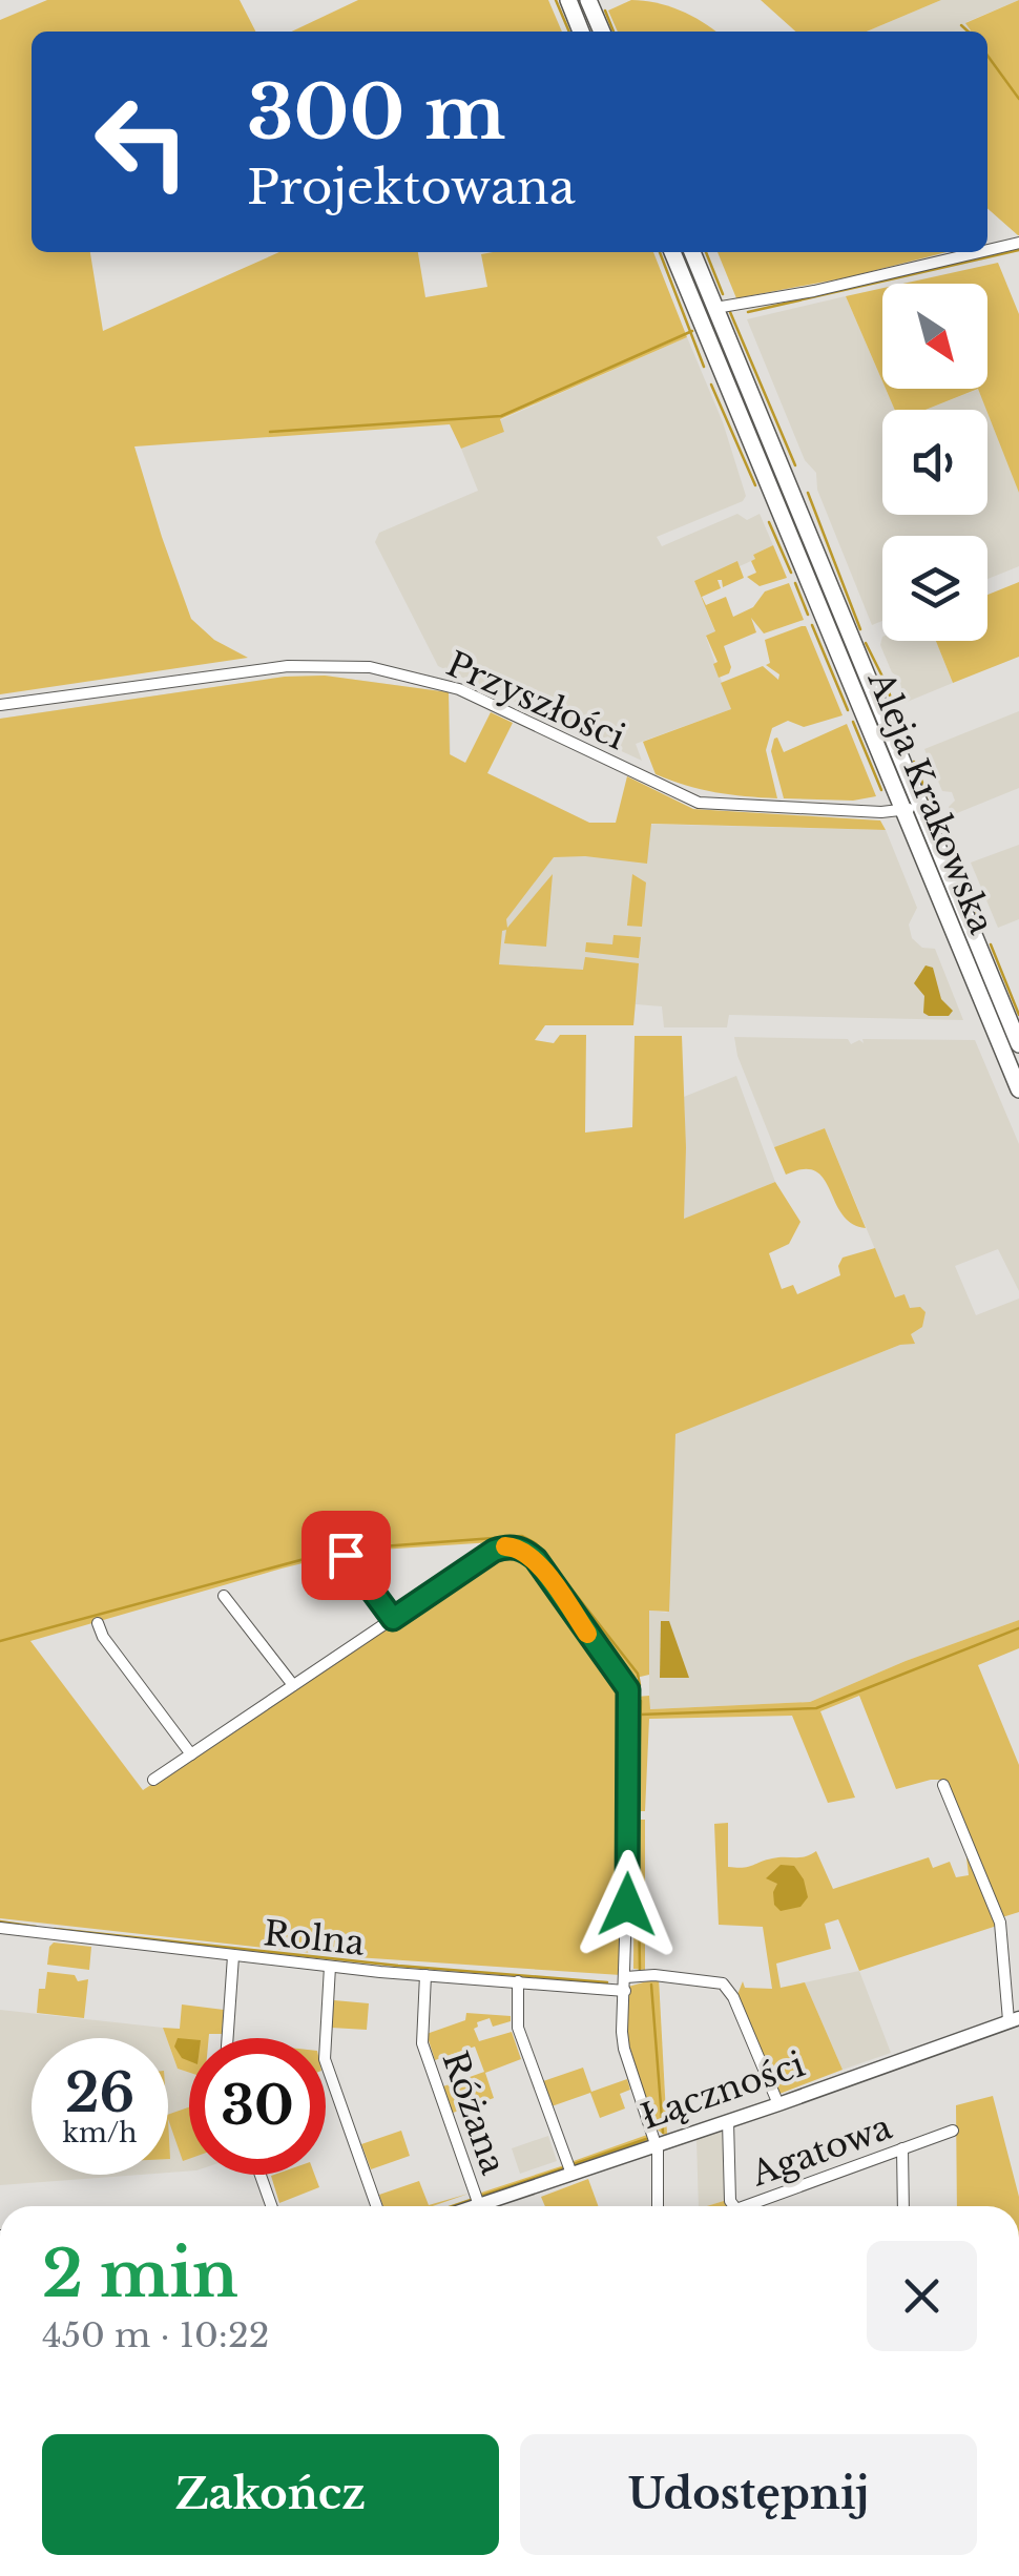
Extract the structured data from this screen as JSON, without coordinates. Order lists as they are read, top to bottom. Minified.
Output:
{"streets":{"main road":["Aleja Krakowska"],"street":["Przyszłości","Rolna","Łączności","Różana","Agatowa"]},"crossings":[["Przyszłości","Aleja Krakowska"],["Rolna","Różana"],["Łączności","Różana"],["Łączności","Agatowa"]],"north":"bottom right","page":{"turn":["300 m","Projektowana"],"speed":"26 km/h","limit":"30","heading":["2 min","450 m · 10:22"],"buttons":["Zakończ","Udostępnij"]}}
